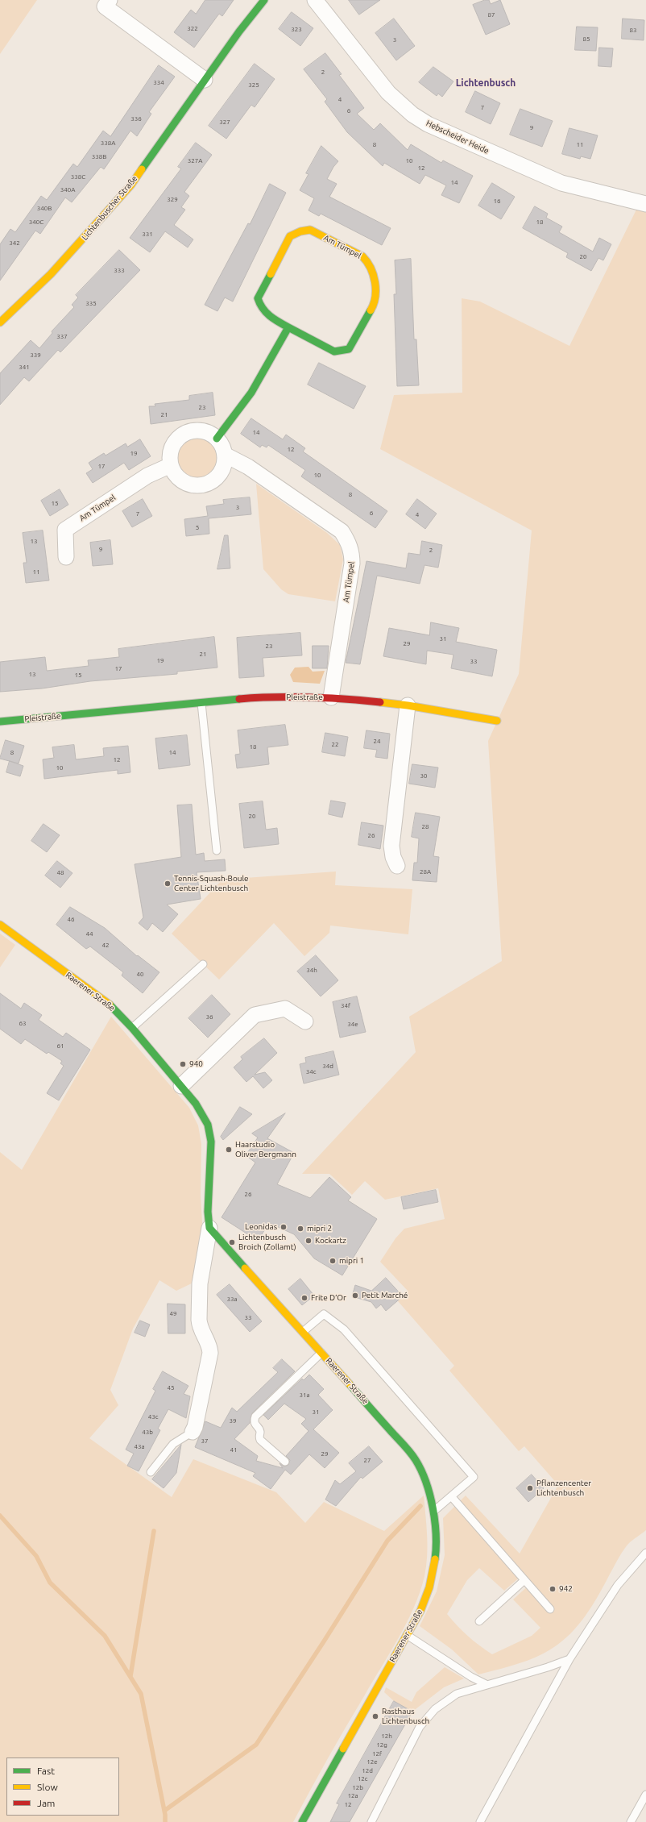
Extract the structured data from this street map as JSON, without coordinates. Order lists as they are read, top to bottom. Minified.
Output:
{"streets":{"street":["Hebscheider Heide","Lichtenbuscher Straße","Am Tümpel","Pleistraße","Raerener Straße"]},"crossings":[["Am Tümpel","Pleistraße"]],"districts":["Lichtenbusch"],"places":["Tennis-Squash-Boule Center Lichtenbusch","940","Haarstudio Oliver Bergmann","Leonidas","mipri 2","Kockartz","Lichtenbusch Broich (Zollamt)","mipri 1","Petit Marché","Frite D‘Or","Pflanzencenter Lichtenbusch","942","Rasthaus Lichtenbusch"],"house_numbers":["87","322","323","83","85","3","2","334","325","4","7","6","336","327","9","338A","8","11","338B","327A","10","12","338C","14","340A","329","16","340B","340C","18","331","342","20","333","335","337","339","341","23","21","14","12","19","17","10","8","15","3","6","7","4","5","13","9","2","11","31","29","23","21","19","33","17","13","15","24","22","18","8","14","12","10","30","20","28","26","28A","48","46","44","42","34h","40","34f","36","63","34e","61","34d","34c","26","33a","49","33","45","31a","31","43c","39","43b","37","43a","41","29","27","12h","12g","12f","12e","12d","12c","12b","12a","12"],"legend":["Fast","Slow","Jam"]}
